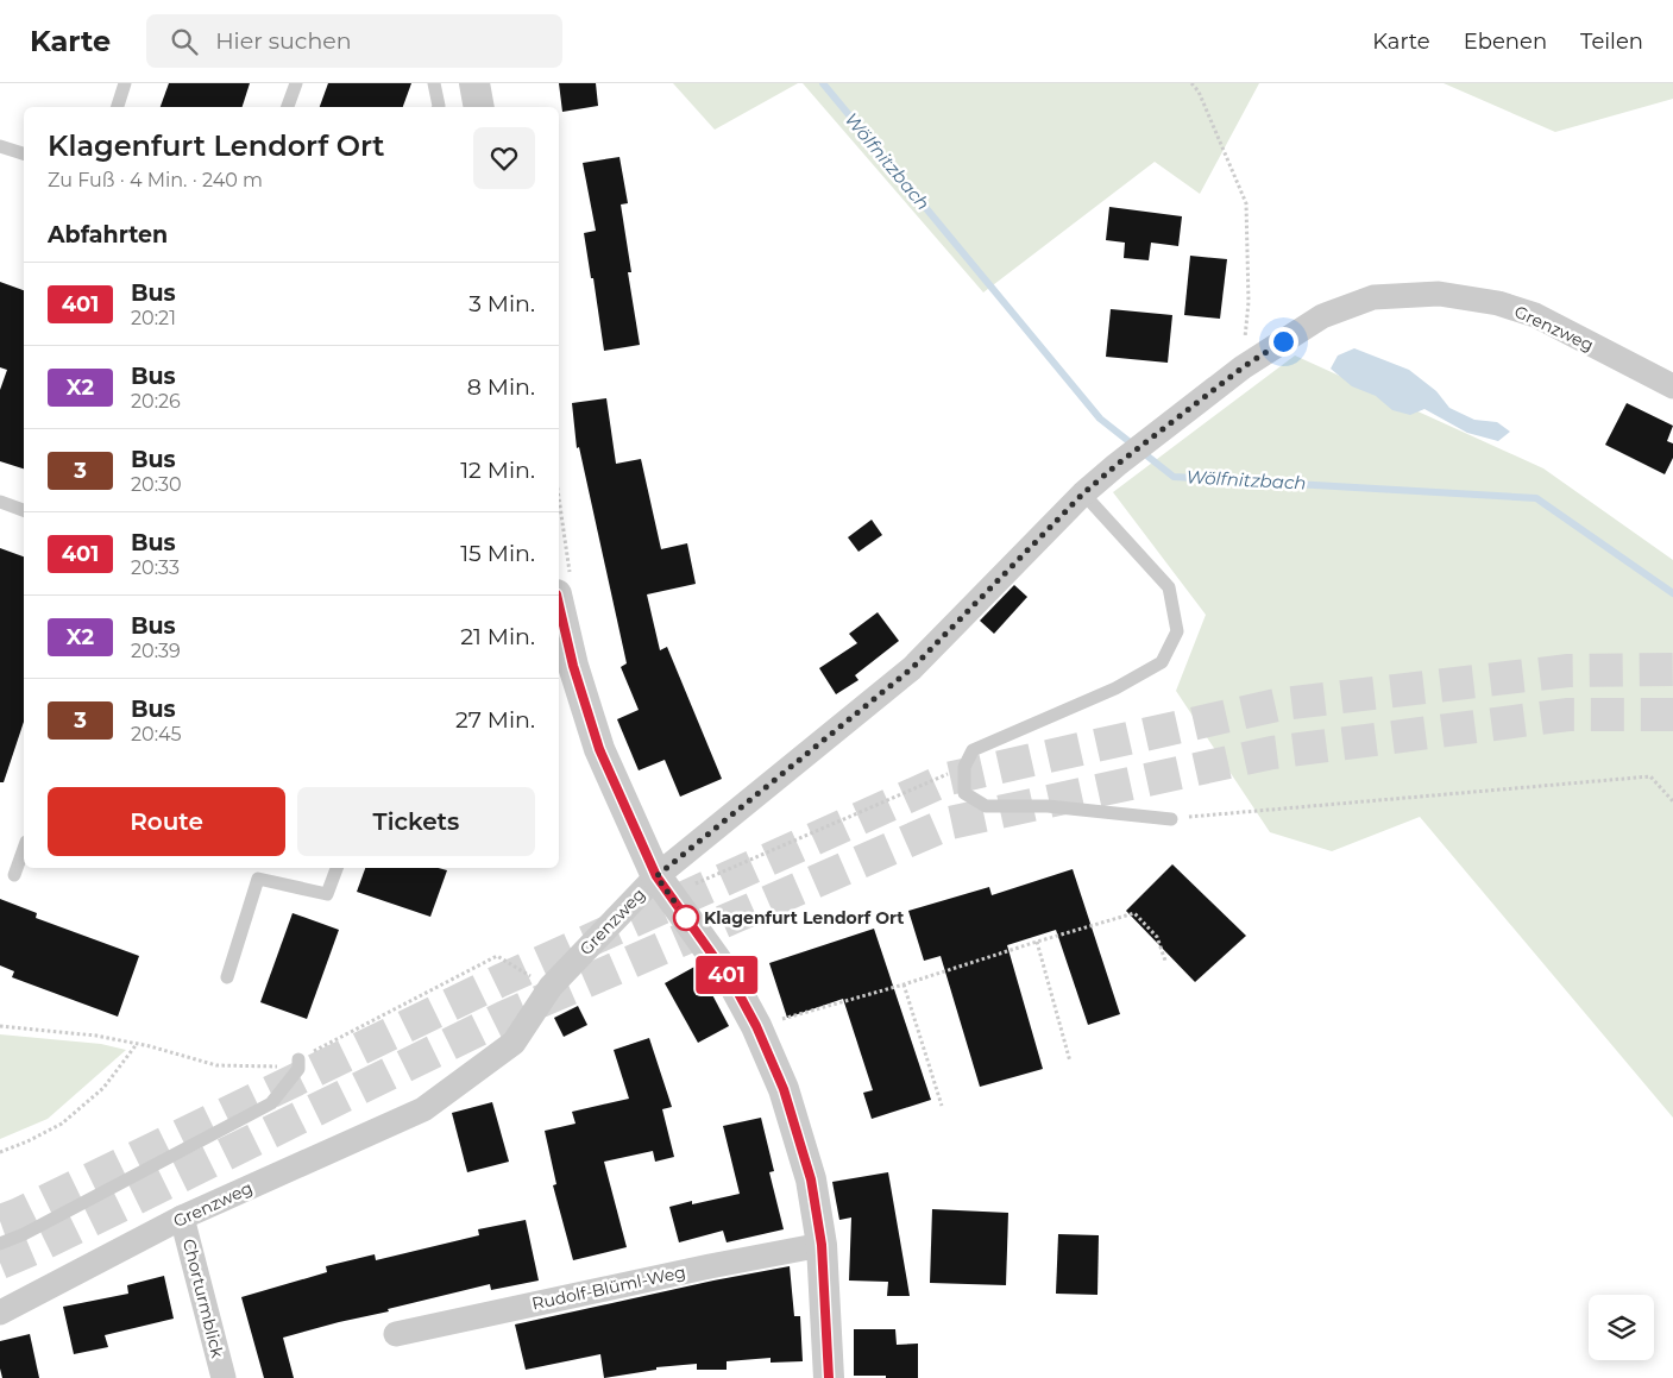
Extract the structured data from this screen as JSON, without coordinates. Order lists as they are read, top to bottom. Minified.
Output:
{"streets":{"street":["Grenzweg","Rudolf-Blüml-Weg","Chorturmblick"]},"crossings":[["Grenzweg","Chorturmblick"]],"water":["Wölfnitzbach"],"places":["Klagenfurt Lendorf Ort"],"lines":["bus line 401"],"page":{"header":"Karte","search":"Hier suchen","nav":["Karte","Ebenen","Teilen"],"on_map":"401","heading":[["Klagenfurt Lendorf Ort","Zu Fuß · 4 Min. · 240 m"],"Abfahrten"],"list":[{"mark":"401","name":"Bus","note":"20:21","value":"3 Min."},{"mark":"X2","name":"Bus","note":"20:26","value":"8 Min."},{"mark":"3","name":"Bus","note":"20:30","value":"12 Min."},{"mark":"401","name":"Bus","note":"20:33","value":"15 Min."},{"mark":"X2","name":"Bus","note":"20:39","value":"21 Min."},{"mark":"3","name":"Bus","note":"20:45","value":"27 Min."}],"buttons":["Route","Tickets"]}}
